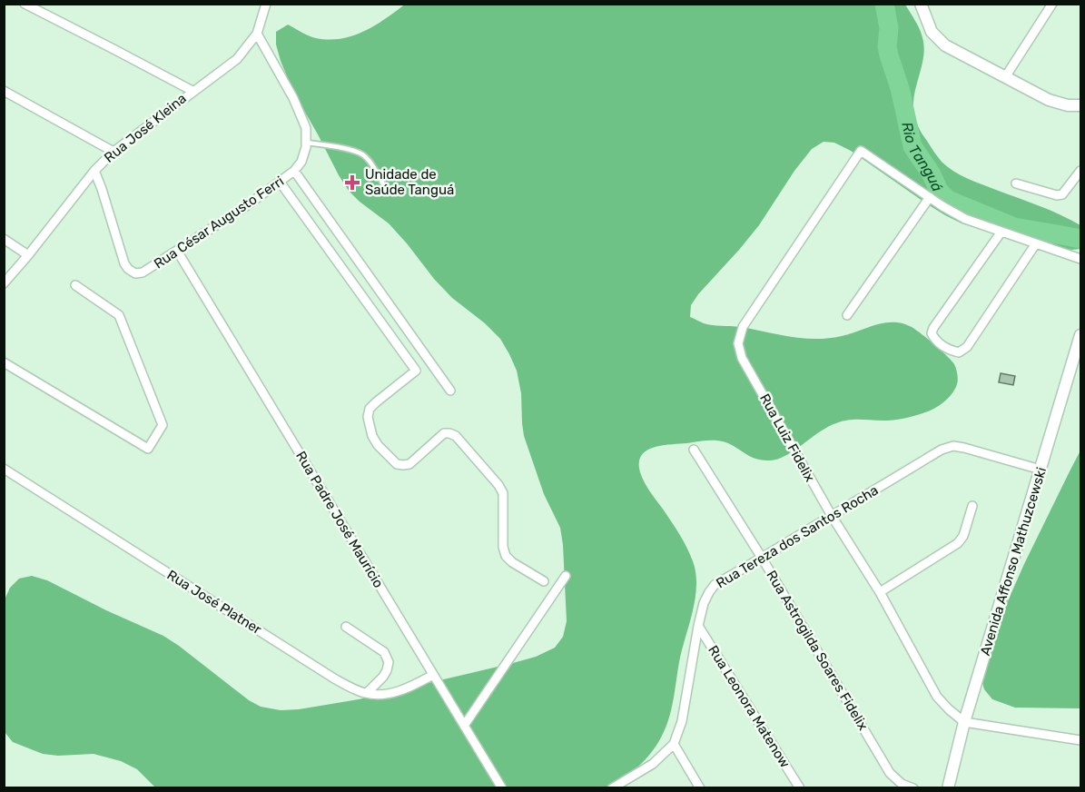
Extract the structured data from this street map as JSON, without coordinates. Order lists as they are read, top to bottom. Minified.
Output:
{"streets":{"street":["Rua José Kleina","Rua César Augusto Ferri","Rua Luiz Fidelix","Rua Padre José Maurício","Rua Tereza dos Santos Rocha","Avenida Affonso Mathuzcewski","Rua José Platner","Rua Astrogilda Soares Fidelix","Rua Leonora Matenow"]},"crossings":[["Rua José Kleina","Rua César Augusto Ferri"],["Rua César Augusto Ferri","Rua Padre José Maurício"],["Rua Luiz Fidelix","Rua Tereza dos Santos Rocha"],["Rua Luiz Fidelix","Avenida Affonso Mathuzcewski"],["Rua Padre José Maurício","Rua José Platner"],["Rua Tereza dos Santos Rocha","Avenida Affonso Mathuzcewski"],["Rua Tereza dos Santos Rocha","Rua Astrogilda Soares Fidelix"],["Rua Tereza dos Santos Rocha","Rua Leonora Matenow"]],"water":["Rio Tanguá"],"places":{"health":["Unidade de Saúde Tanguá"]}}
